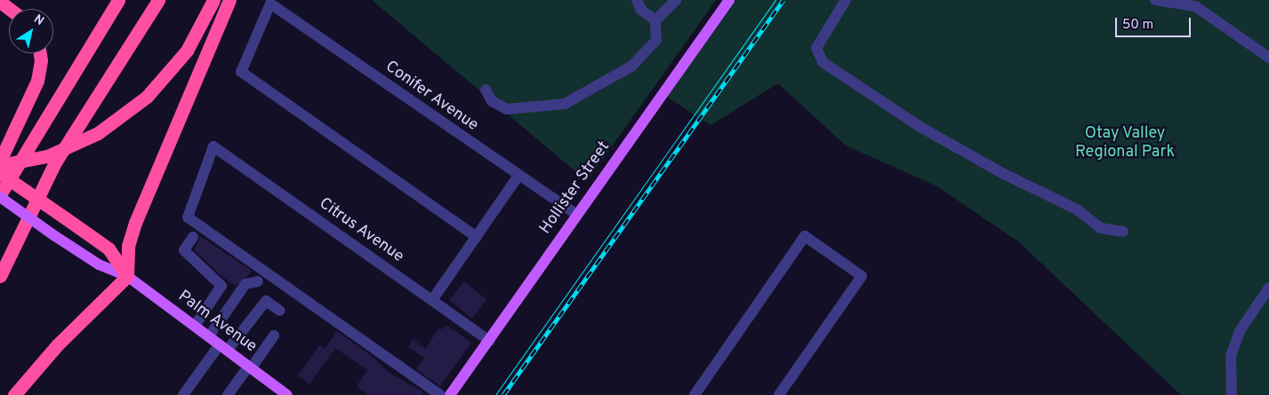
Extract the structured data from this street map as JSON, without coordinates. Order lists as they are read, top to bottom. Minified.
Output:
{"streets":{"highway":["Palm Avenue"],"main road":["Hollister Street"],"street":["Conifer Avenue","Citrus Avenue"]},"crossings":[["Conifer Avenue","Hollister Street"],["Hollister Street","Citrus Avenue"]],"parks":["Otay Valley Regional Park"],"scale_bar":"50 m","north":"top right"}
